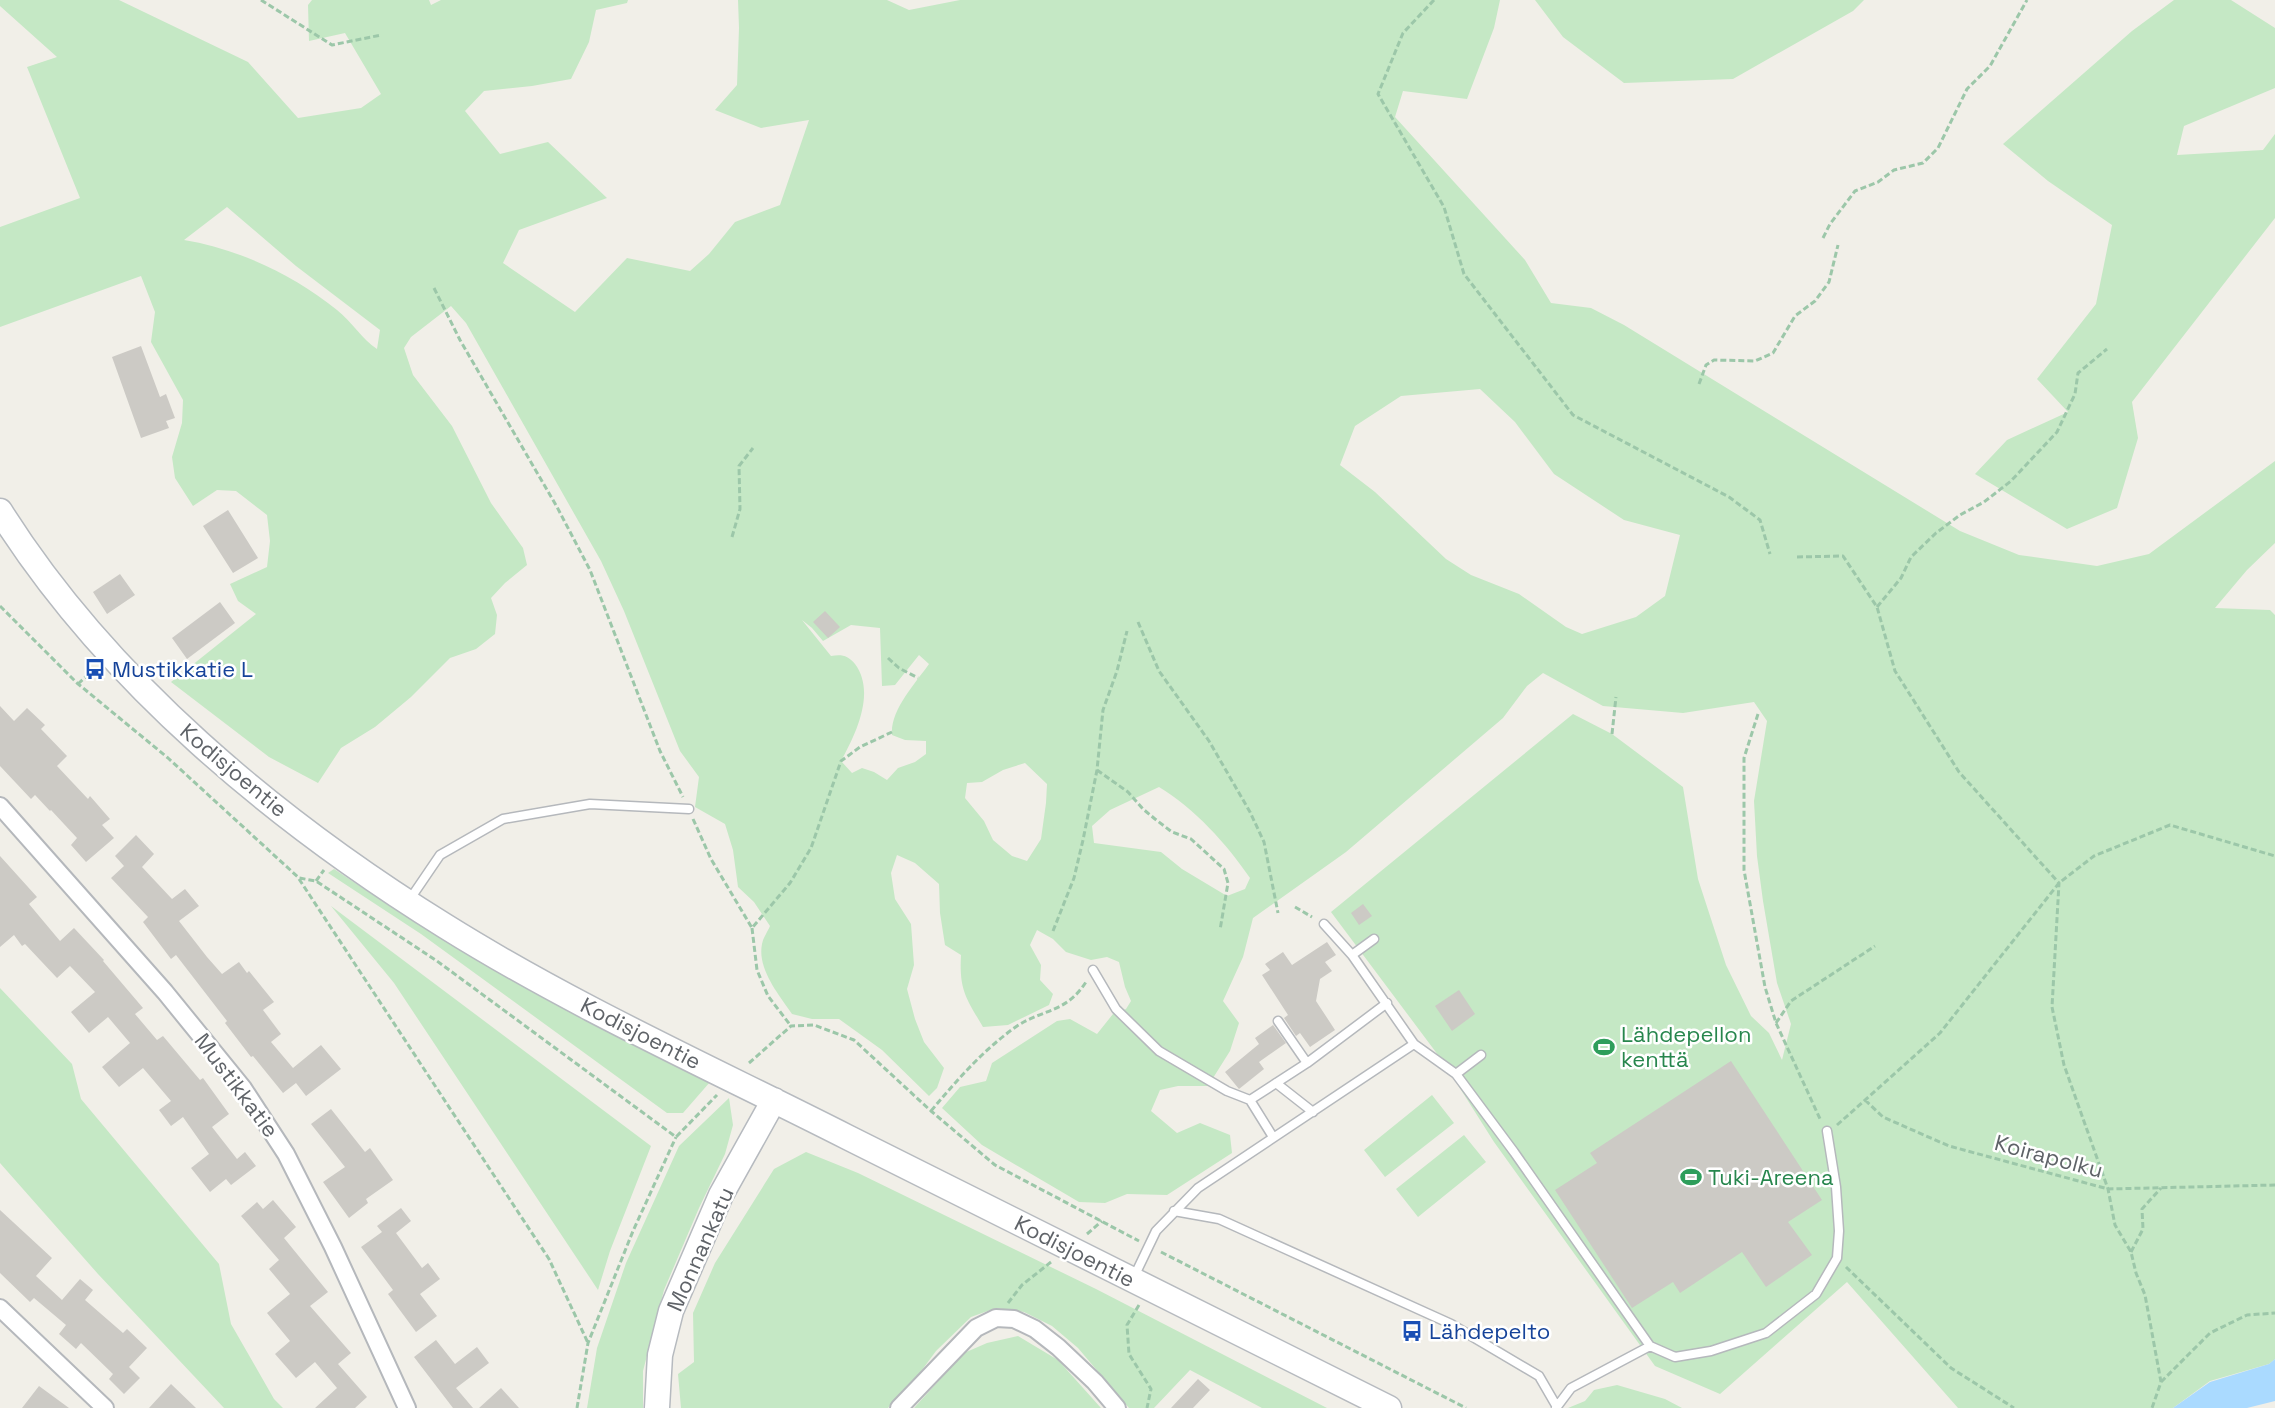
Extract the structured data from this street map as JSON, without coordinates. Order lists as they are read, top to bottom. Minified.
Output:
{"streets":{"street":["Kodisjoentie","Mustikkatie","Monnankatu"],"path":["Koirapolku"]},"crossings":[["Kodisjoentie","Monnankatu"]],"places":{"bus stop":["Mustikkatie L","Lähdepelto"],"sports":["Lähdepellon kenttä","Tuki-Areena"]}}
